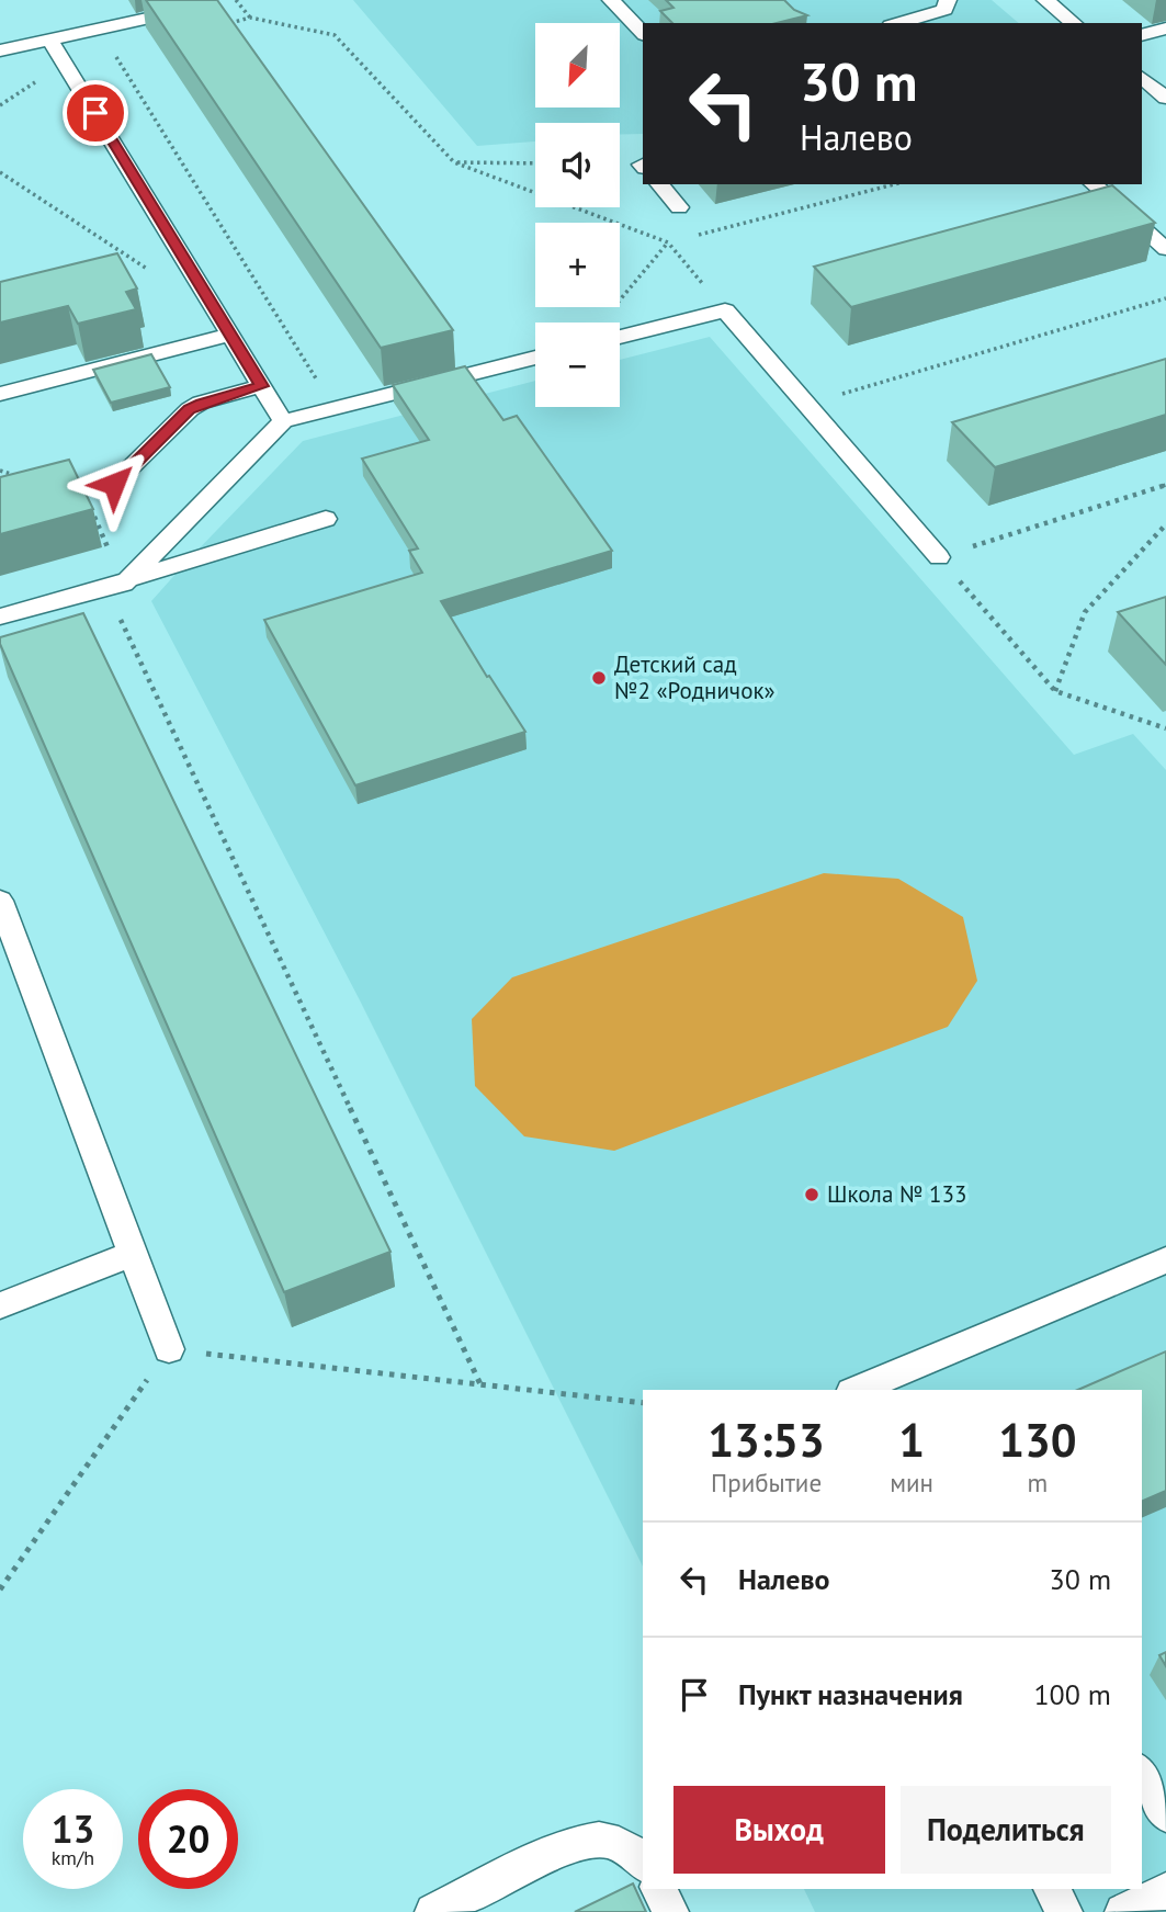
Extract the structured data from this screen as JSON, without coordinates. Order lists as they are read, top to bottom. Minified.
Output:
{"places":["Детский сад №2 «Родничок»","Школа № 133"],"north":"bottom left","page":{"map_buttons":["+","−"],"turn":["30 m","Налево"],"eta":["13:53","Прибытие","1","мин","130","m"],"list":[{"name":"Налево","value":"30 m"},{"name":"Пункт назначения","value":"100 m"}],"buttons":["Выход","Поделиться"],"speed":"13 km/h","limit":"20"}}
